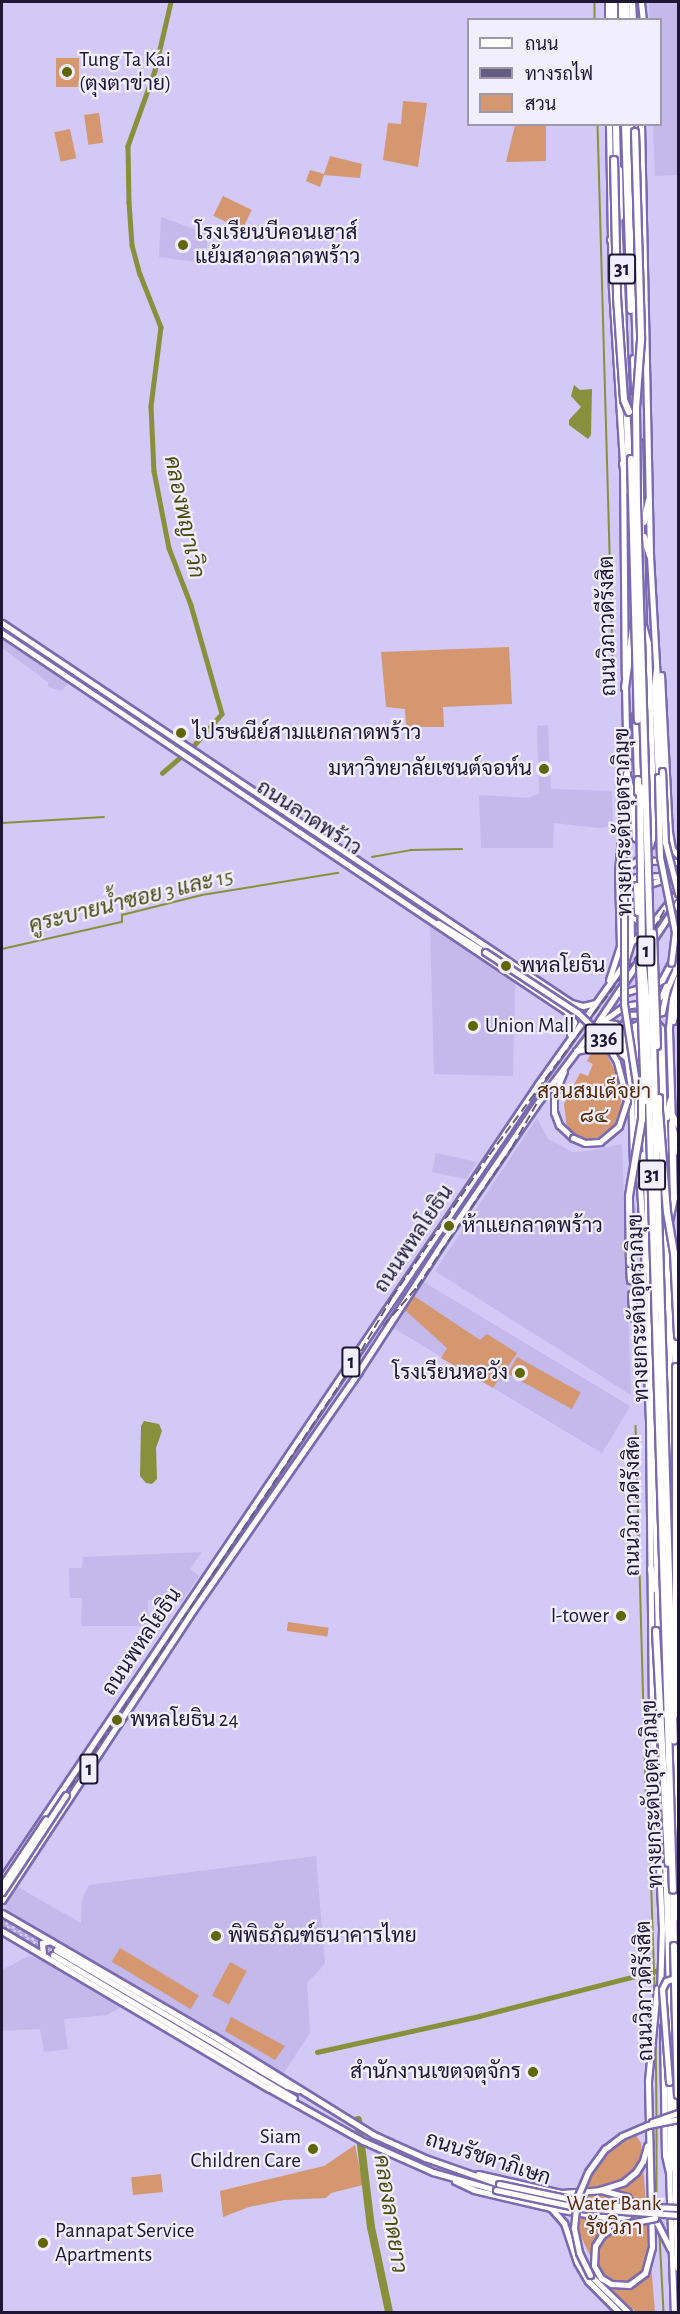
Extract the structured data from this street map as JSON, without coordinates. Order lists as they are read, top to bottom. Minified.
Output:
{"streets":{"highway":["31","ถนนวิภาวดีรังสิต","ทางยกระดับอุตราภิมุข"],"main road":["ถนนลาดพร้าว","1","336","ถนนพหลโยธิน","ถนนรัชดาภิเษก"]},"crossings":[["ถนนวิภาวดีรังสิต","ทางยกระดับอุตราภิมุข"],["ถนนวิภาวดีรังสิต","ถนนพหลโยธิน"],["ถนนลาดพร้าว","336"],["ถนนลาดพร้าว","ถนนพหลโยธิน"],["336","ถนนพหลโยธิน"]],"water":["คลองพญาเวิก","คูระบายน้ำซอย 3 และ 15","คลองลาดยาว"],"parks":["สวนสมเด็จย่า ๘๔","Water Bank รัชวิภา"],"places":["Tung Ta Kai (ตุงตาข่าย)","โรงเรียนบีคอนเฮาส์ แย้มสอาดลาดพร้าว","ไปรษณีย์สามแยกลาดพร้าว","มหาวิทยาลัยเซนต์จอห์น","พหลโยธิน","Union Mall","ห้าแยกลาดพร้าว","โรงเรียนหอวัง","I-tower","พหลโยธิน 24","พิพิธภัณฑ์ธนาคารไทย","สำนักงานเขตจตุจักร","Siam Children Care","Pannapat Service Apartments"],"legend":["ถนน","ทางรถไฟ","สวน"]}
